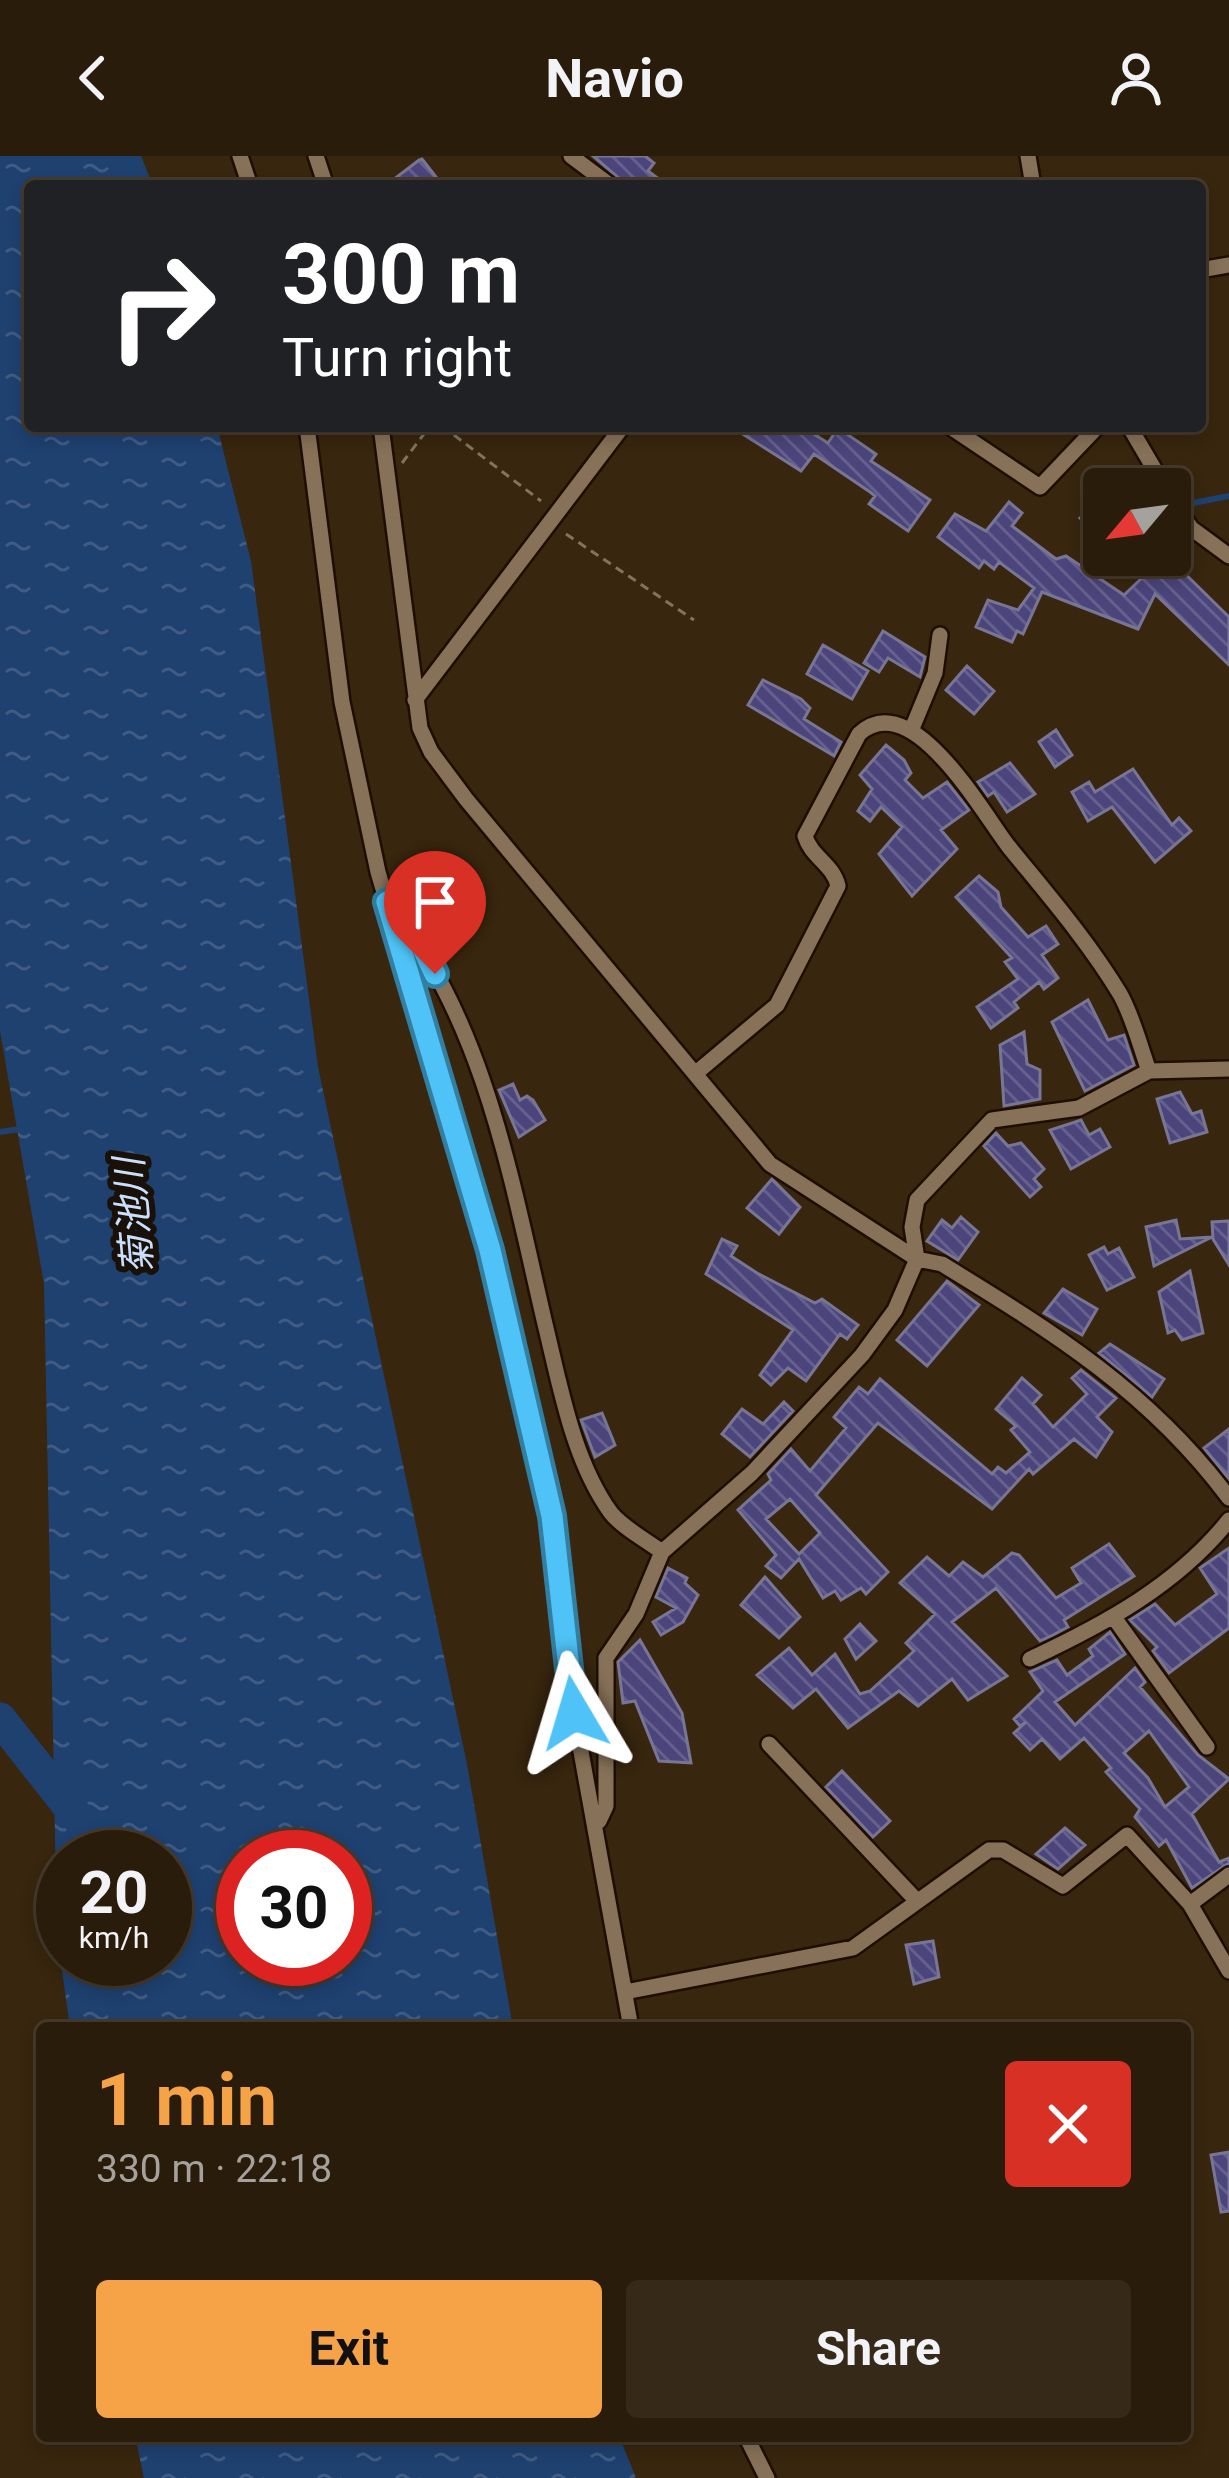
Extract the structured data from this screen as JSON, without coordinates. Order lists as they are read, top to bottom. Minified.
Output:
{"water":["菊池川"],"north":"bottom left","page":{"header":"Navio","turn":["300 m","Turn right"],"speed":"20 km/h","limit":"30","heading":["1 min","330 m · 22:18"],"buttons":["Exit","Share"]}}
